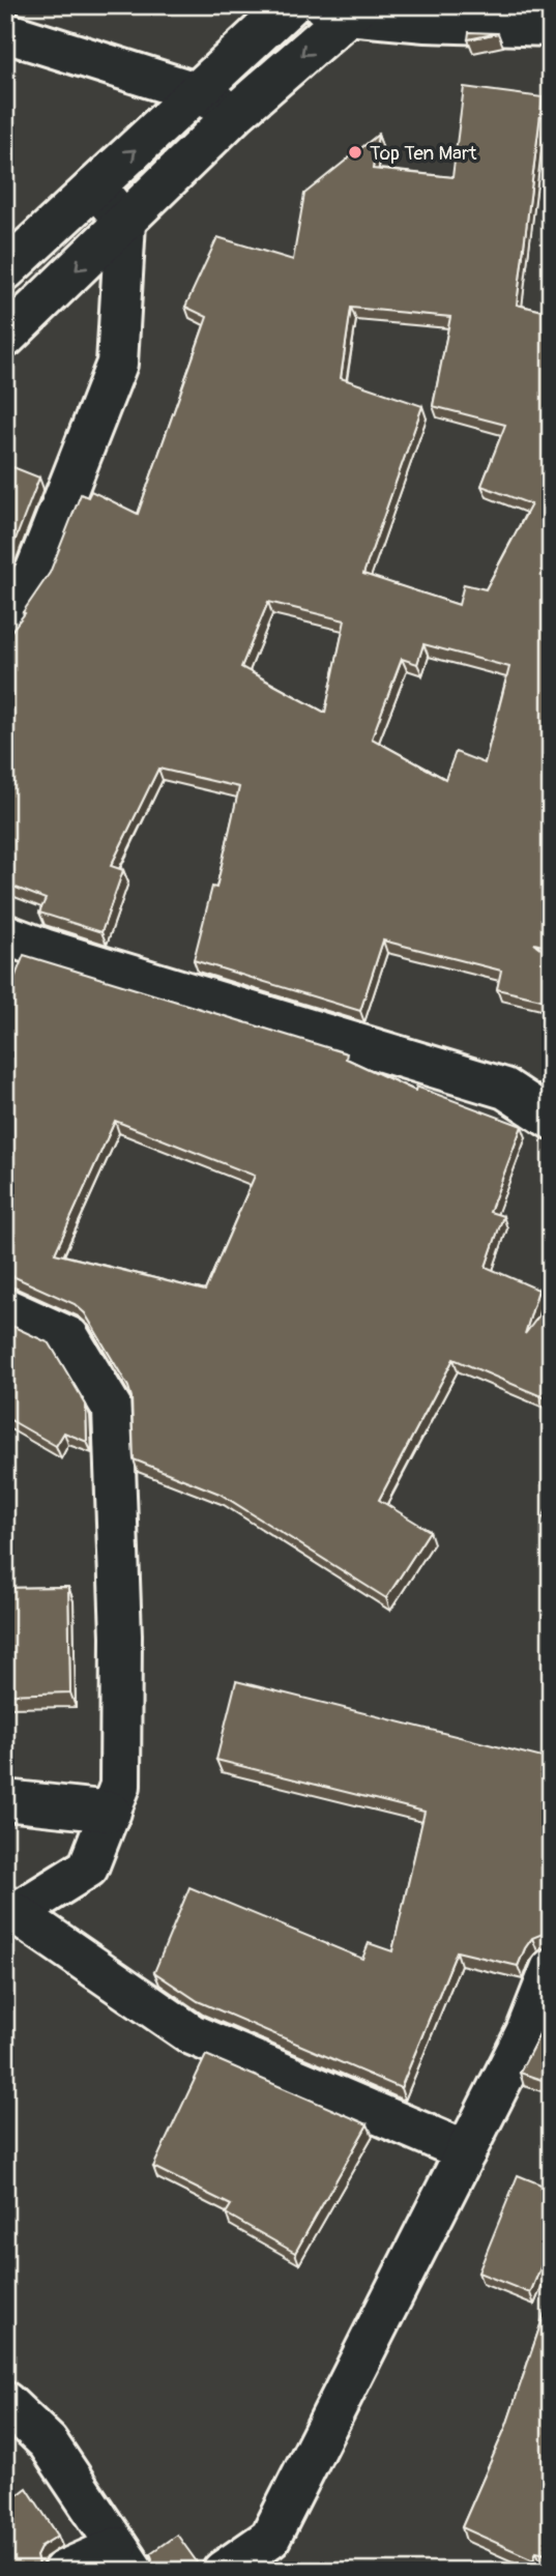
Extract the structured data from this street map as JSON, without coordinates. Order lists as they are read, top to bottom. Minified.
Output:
{"places":["Top Ten Mart"]}
